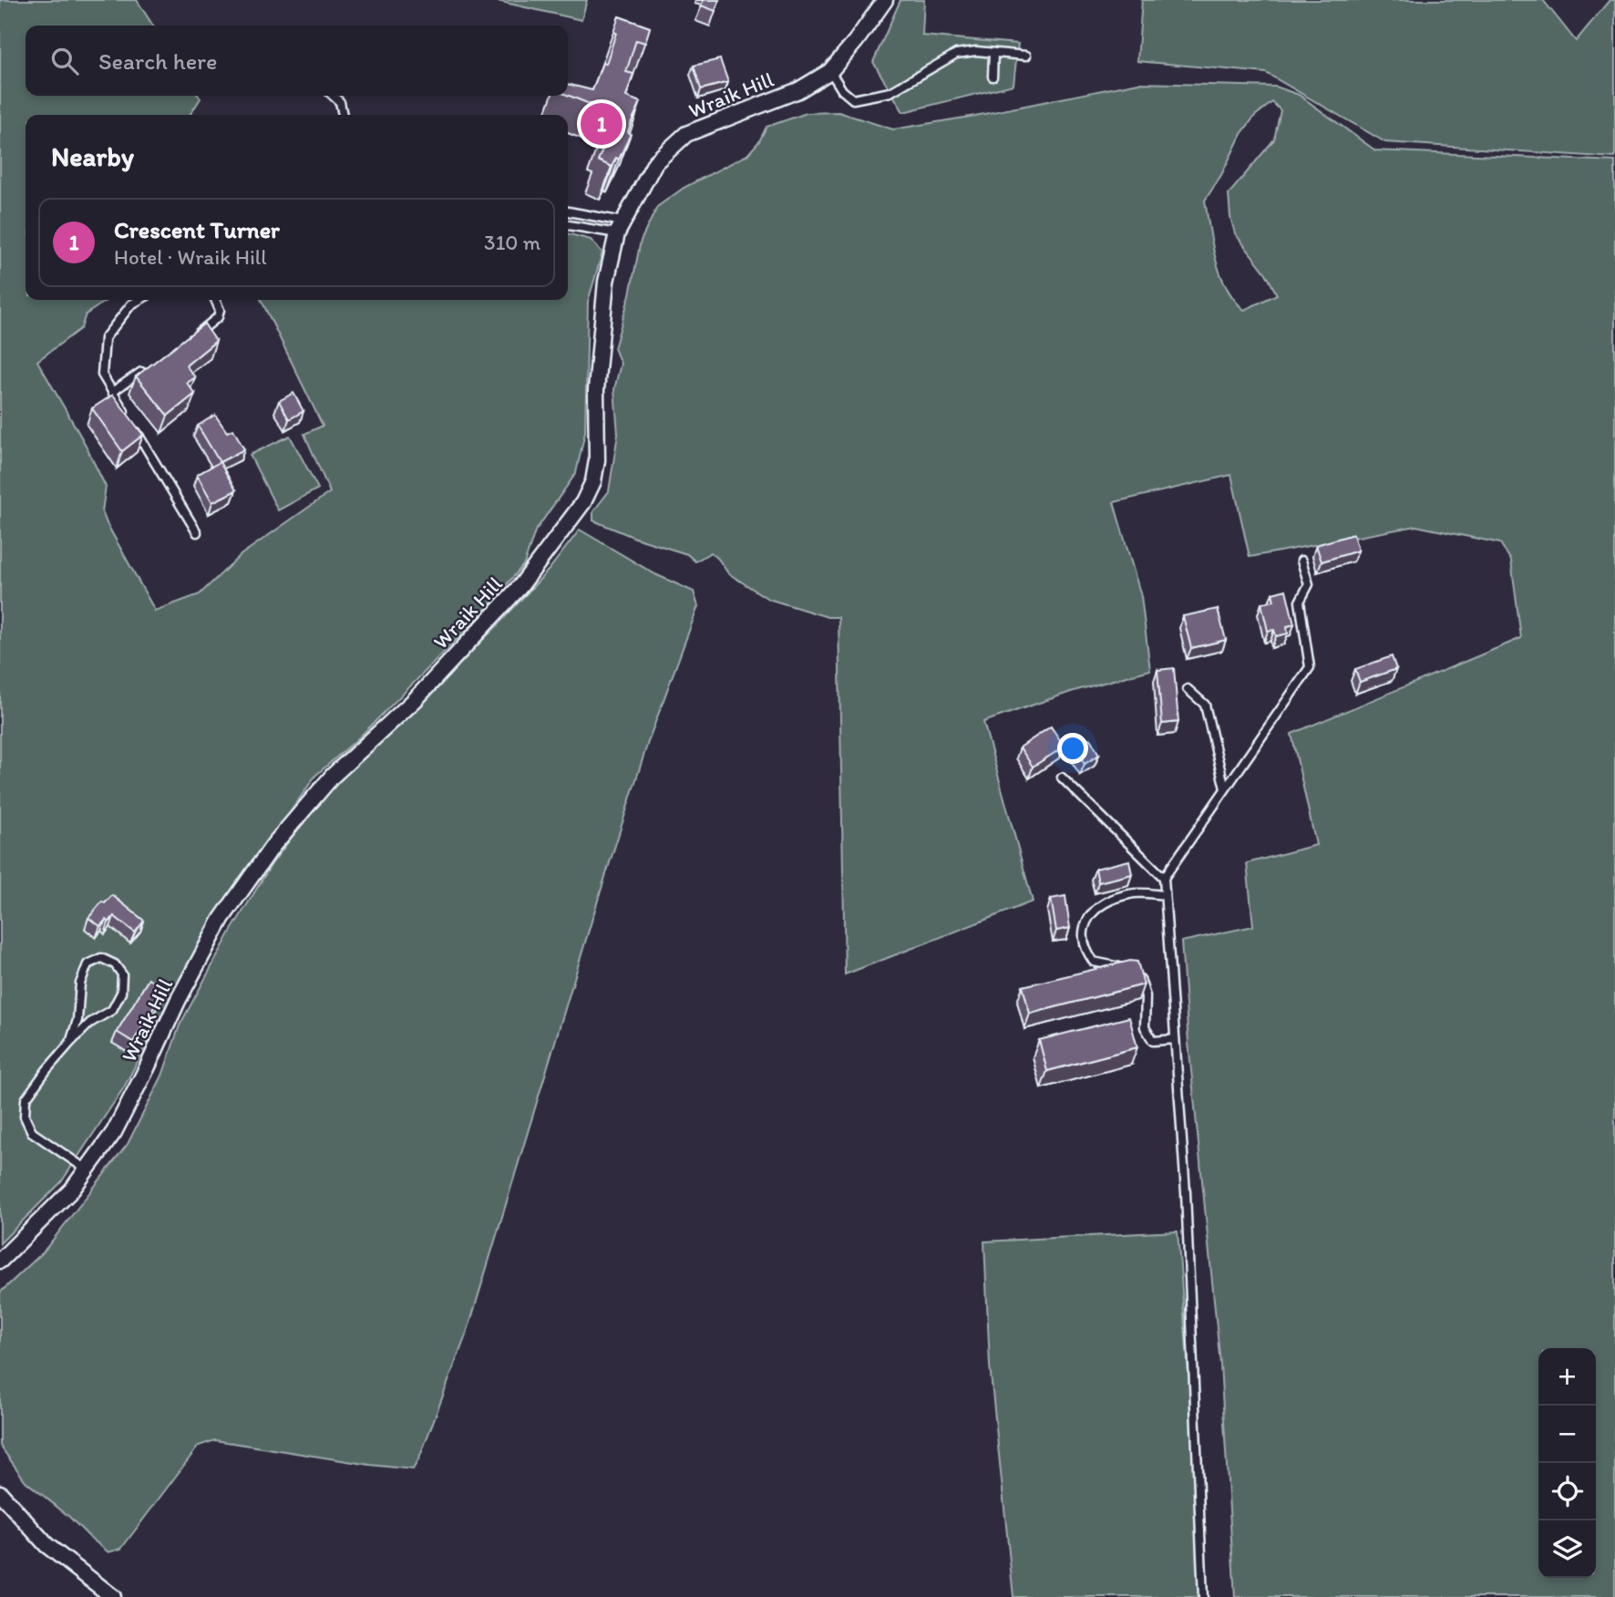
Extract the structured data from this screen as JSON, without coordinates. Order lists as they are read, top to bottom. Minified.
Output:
{"streets":{"street":["Wraik Hill"]},"page":{"search":"Search here","pins":"1","heading":"Nearby","list":[{"mark":"1","name":"Crescent Turner","note":"Hotel · Wraik Hill","value":"310 m"}],"map_buttons":["+","−"]}}
